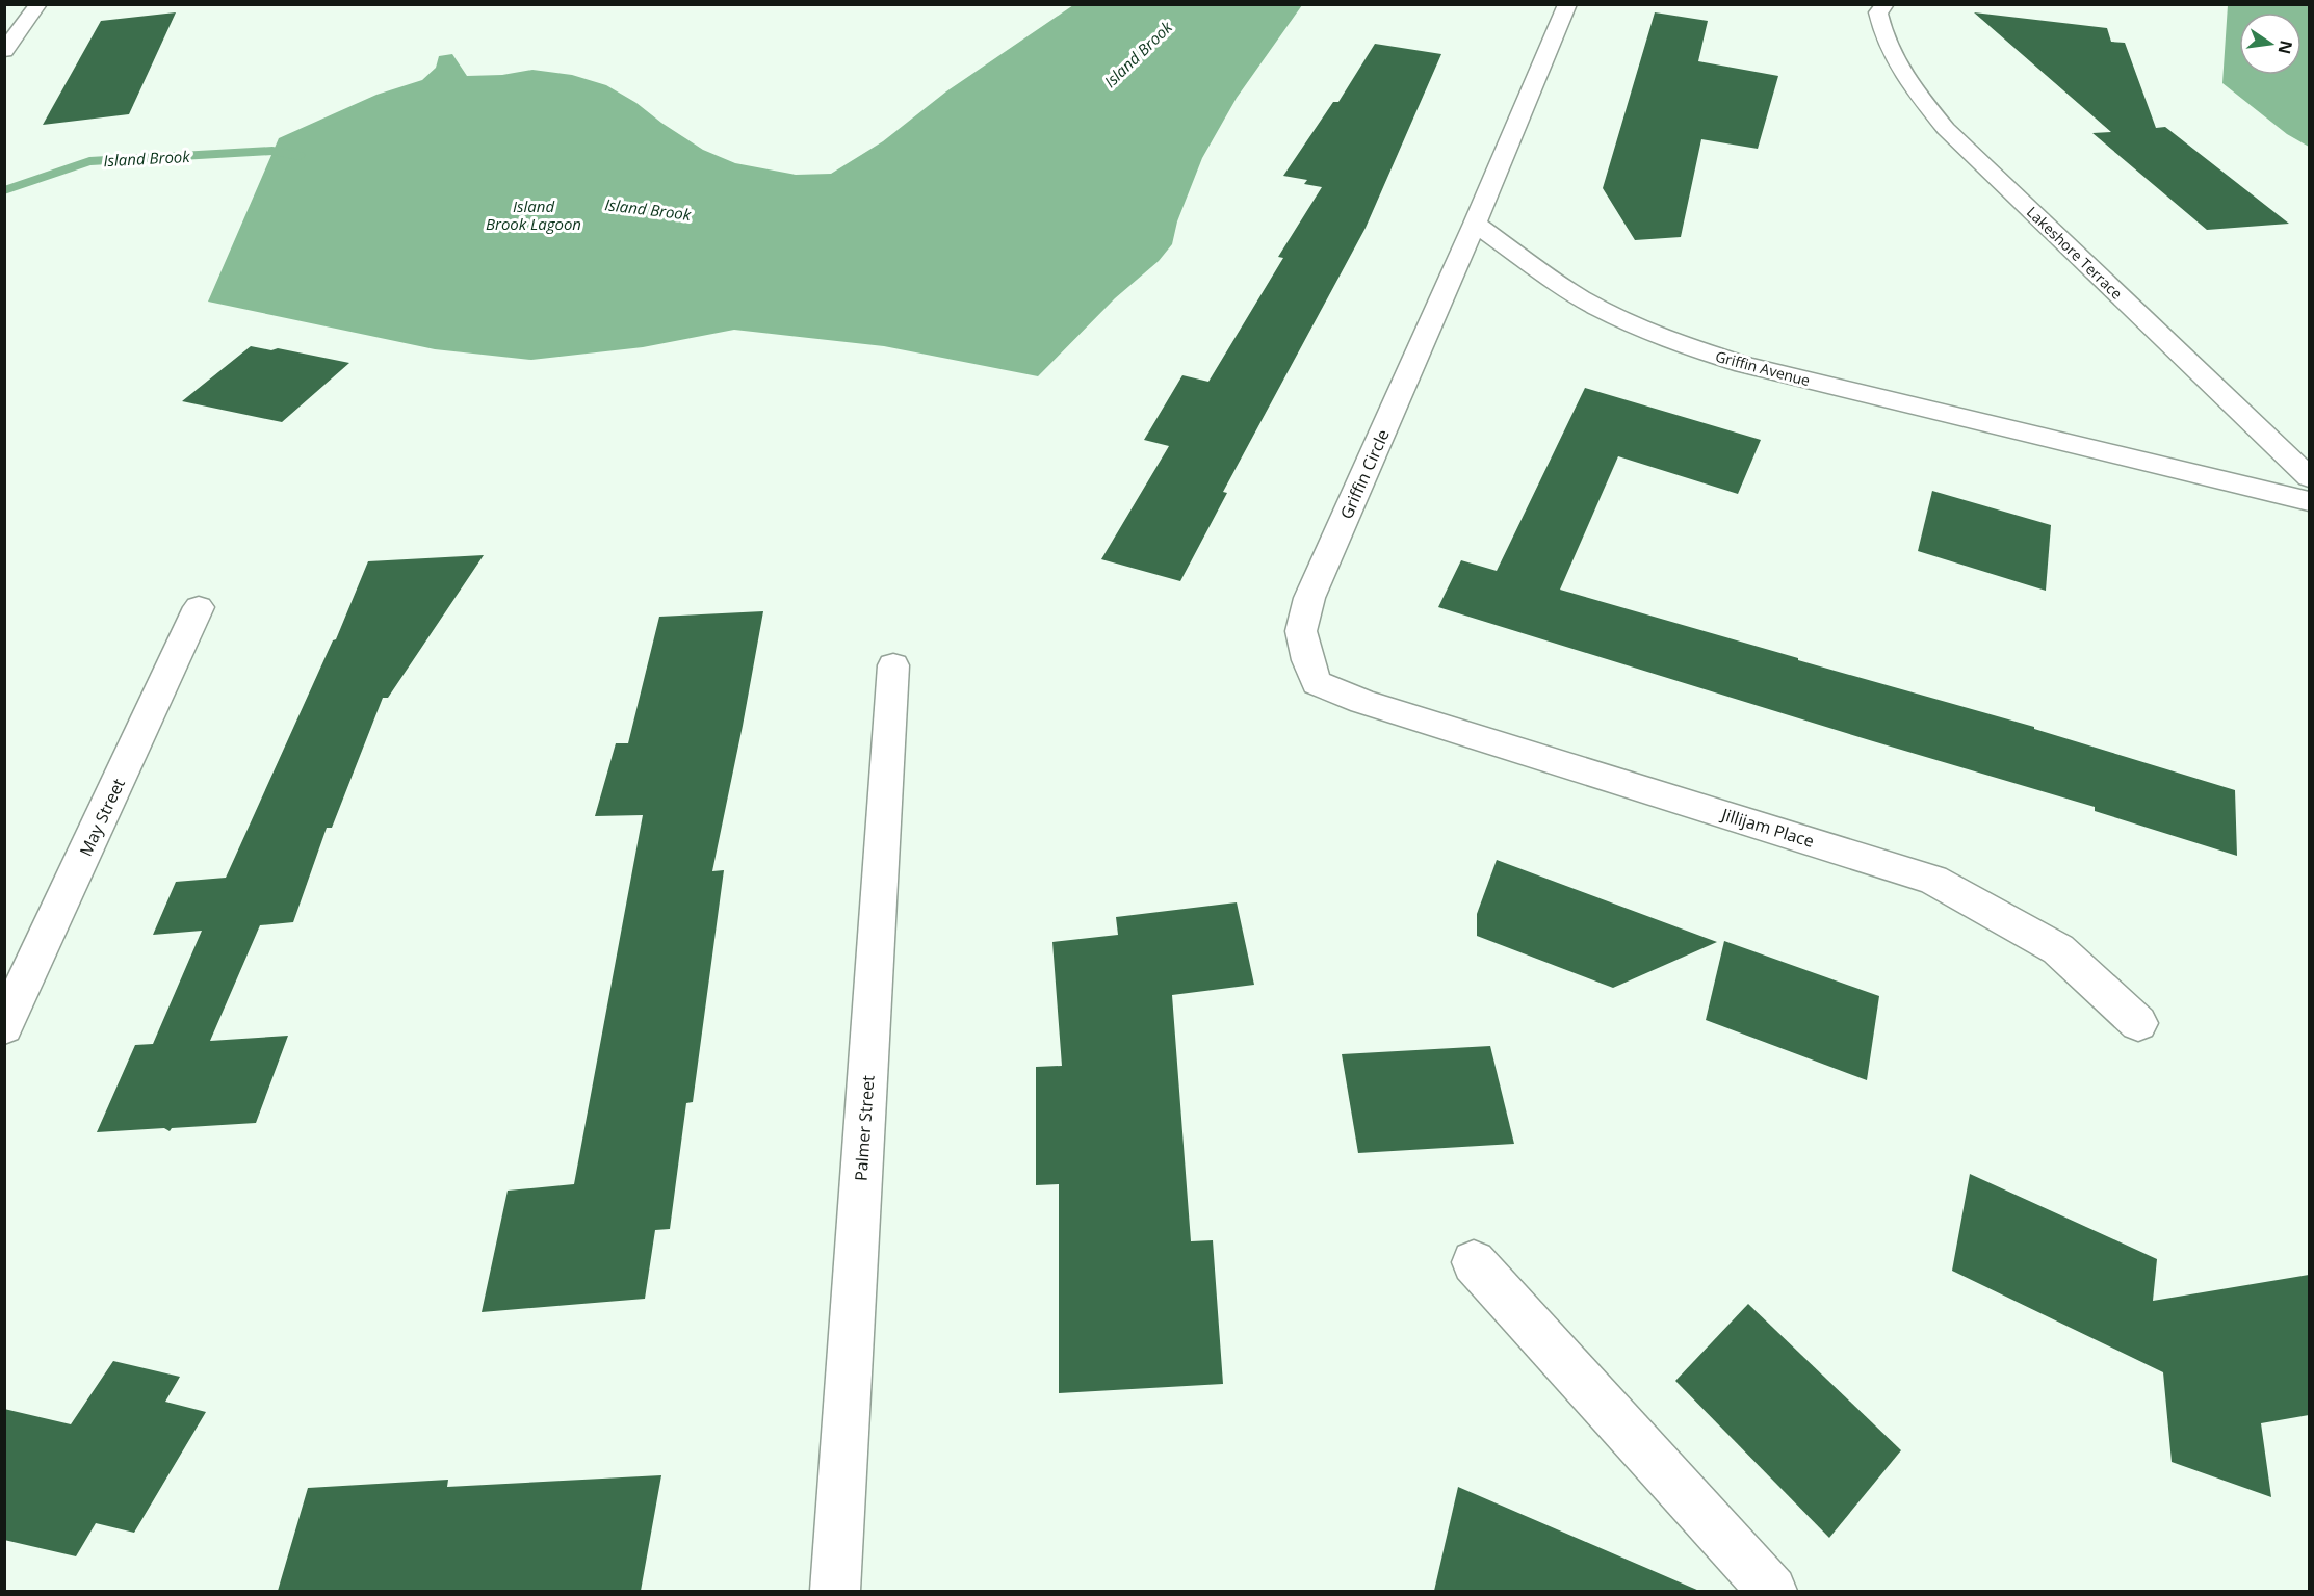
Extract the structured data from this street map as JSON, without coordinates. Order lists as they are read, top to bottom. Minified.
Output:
{"streets":{"street":["Lakeshore Terrace","Griffin Avenue","Griffin Circle","May Street","Jillijam Place","Palmer Street"]},"crossings":[["Griffin Avenue","Griffin Circle"],["Griffin Circle","Jillijam Place"]],"water":["Island Brook","Island Brook Lagoon"],"north":"right"}
